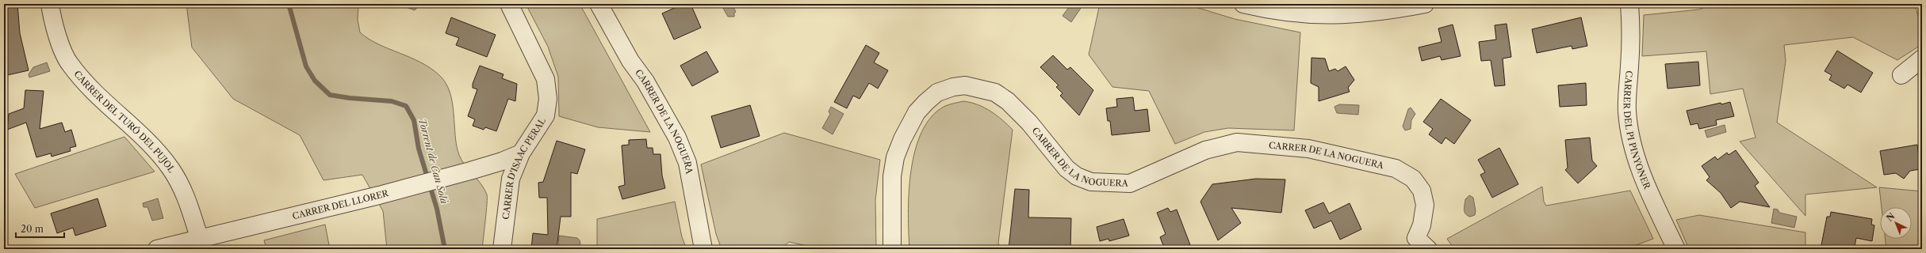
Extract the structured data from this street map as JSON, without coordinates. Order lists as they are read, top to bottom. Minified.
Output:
{"streets":{"street":["CARRER DEL TURÓ DEL PUJOL","CARRER DE LA NOGUERA","CARRER DEL PI PINYONER","CARRER D'ISAAC PERAL","CARRER DEL LLORER"]},"crossings":[["CARRER DEL TURÓ DEL PUJOL","CARRER DEL LLORER"],["CARRER D'ISAAC PERAL","CARRER DEL LLORER"]],"water":["Torrent de Can Solà"],"scale_bar":"20 m","north":"top left"}
